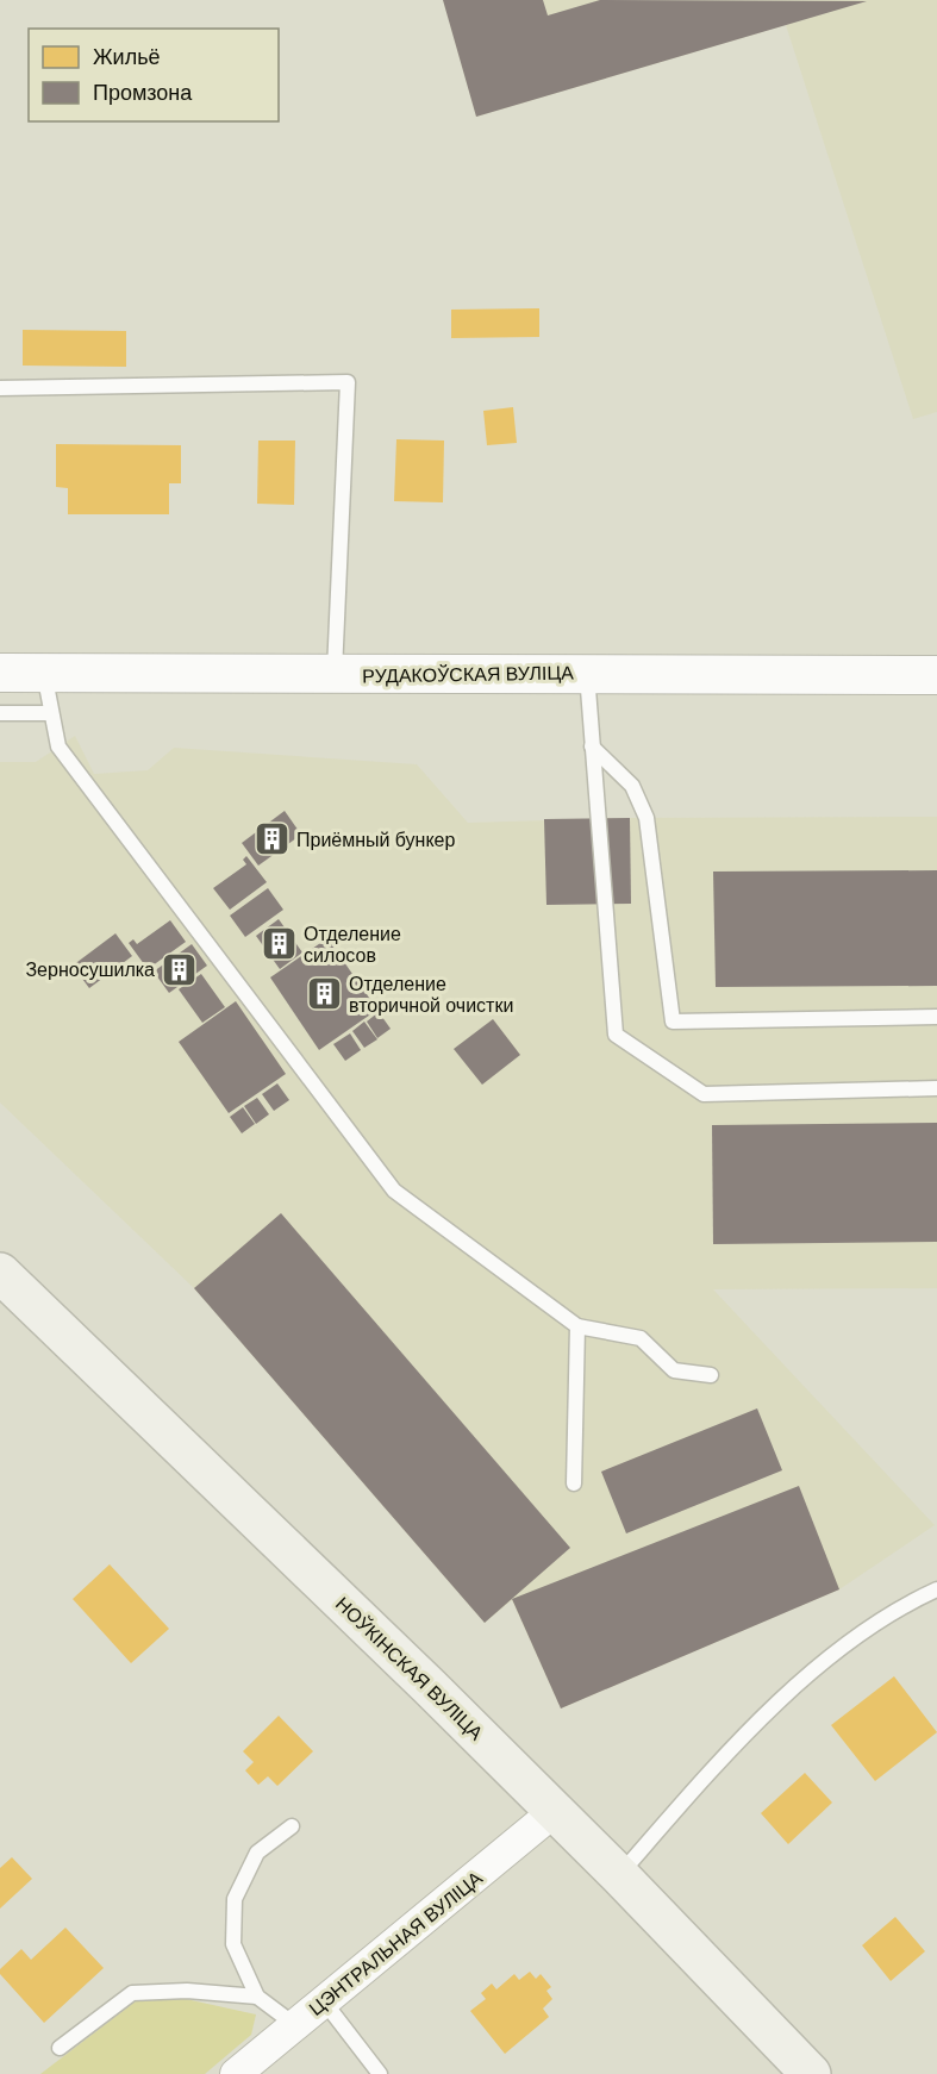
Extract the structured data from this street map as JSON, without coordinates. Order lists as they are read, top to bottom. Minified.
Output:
{"streets":{"main road":["НОЎКІНСКАЯ ВУЛІЦА"],"street":["РУДАКОЎСКАЯ ВУЛІЦА","ЦЭНТРАЛЬНАЯ ВУЛІЦА"]},"crossings":[["НОЎКІНСКАЯ ВУЛІЦА","ЦЭНТРАЛЬНАЯ ВУЛІЦА"]],"places":{"building":["Приёмный бункер","Отделение силосов","Зерносушилка","Отделение вторичной очистки"]},"legend":["Жильё","Промзона"]}
